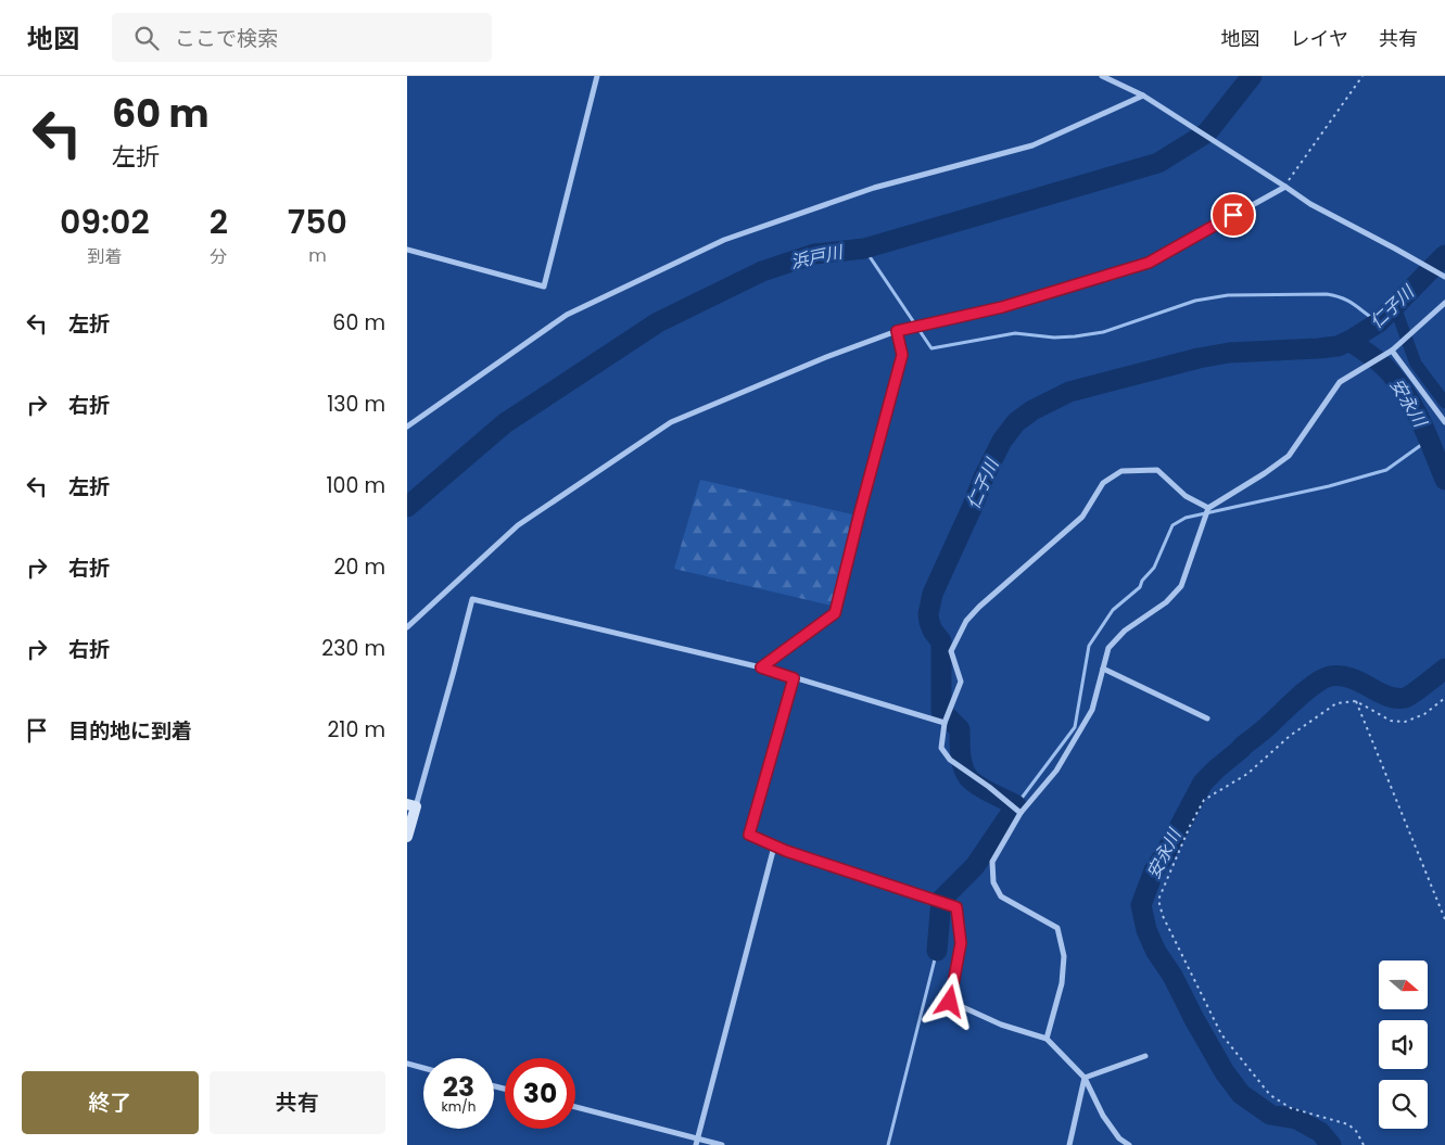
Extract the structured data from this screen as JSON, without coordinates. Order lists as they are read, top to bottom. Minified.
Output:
{"water":["浜戸川","仁子川","安永川"],"north":"right","page":{"header":"地図","search":"ここで検索","nav":["地図","レイヤ","共有"],"turn":["60 m","左折"],"eta":["09:02","到着","2","分","750","m"],"list":[{"name":"左折","value":"60 m"},{"name":"右折","value":"130 m"},{"name":"左折","value":"100 m"},{"name":"右折","value":"20 m"},{"name":"右折","value":"230 m"},{"name":"目的地に到着","value":"210 m"}],"speed":"23 km/h","limit":"30","buttons":["終了","共有"]}}
